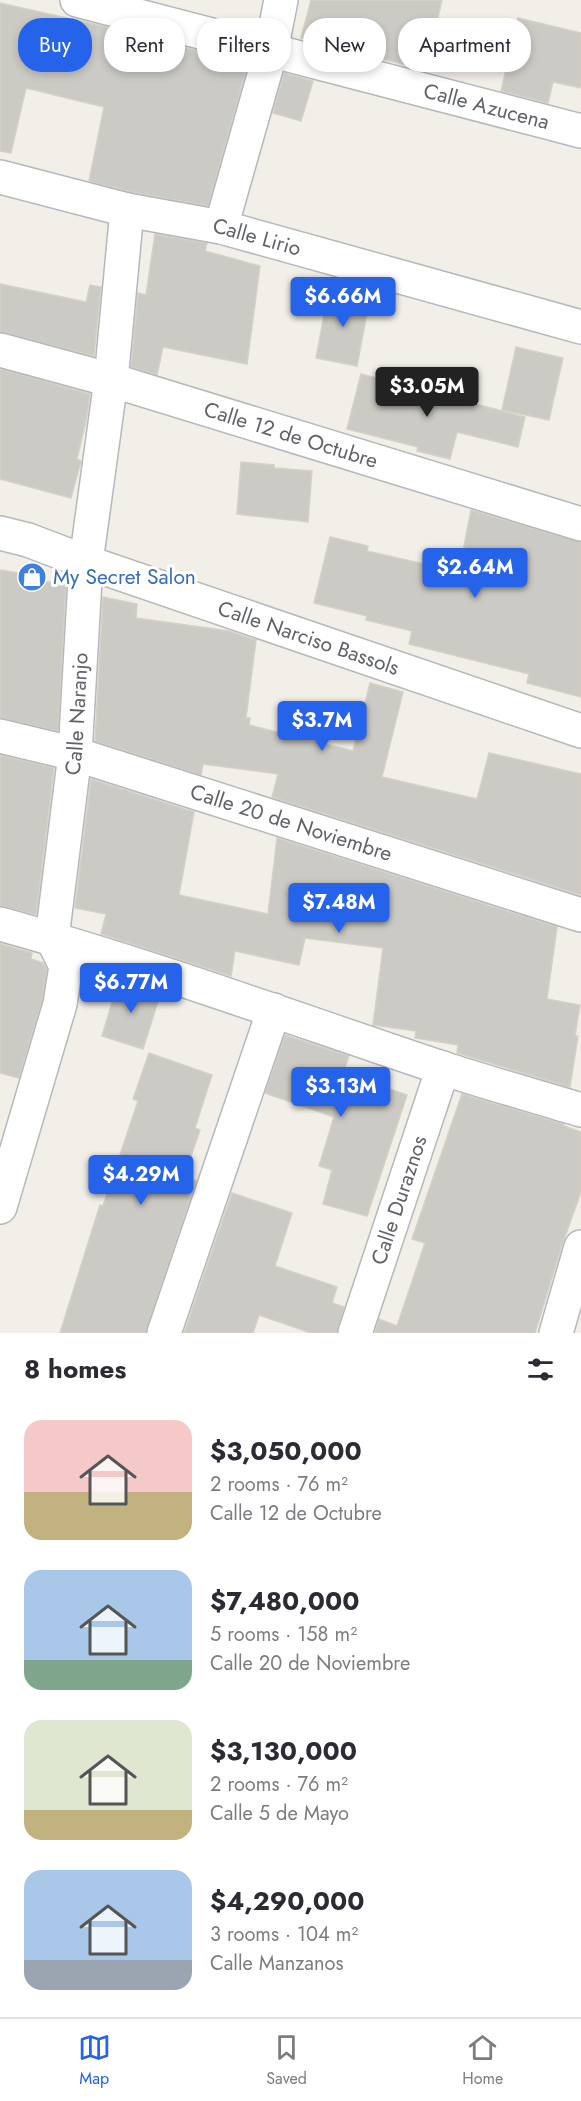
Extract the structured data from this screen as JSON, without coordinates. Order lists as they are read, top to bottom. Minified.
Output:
{"streets":{"street":["Calle Azucena","Calle Lirio","Calle 12 de Octubre","Calle Narciso Bassols","Calle Naranjo","Calle 20 de Noviembre","Calle Duraznos"]},"crossings":[["Calle Lirio","Calle Naranjo"],["Calle 12 de Octubre","Calle Naranjo"],["Calle Narciso Bassols","Calle Naranjo"],["Calle Naranjo","Calle 20 de Noviembre"]],"places":{"shop":["My Secret Salon"]},"page":{"chip":["Buy","Rent","Filters","New","Apartment"],"price":["$6.66M","$3.05M","$2.64M","$3.7M","$7.48M","$6.77M","$3.13M","$4.29M"],"heading":"8 homes","list":[{"name":"$3,050,000","note":"2 rooms · 76 m² · Calle 12 de Octubre"},{"name":"$7,480,000","note":"5 rooms · 158 m² · Calle 20 de Noviembre"},{"name":"$3,130,000","note":"2 rooms · 76 m² · Calle 5 de Mayo"},{"name":"$4,290,000","note":"3 rooms · 104 m² · Calle Manzanos"}],"tabs":["Map","Saved","Home"]}}
